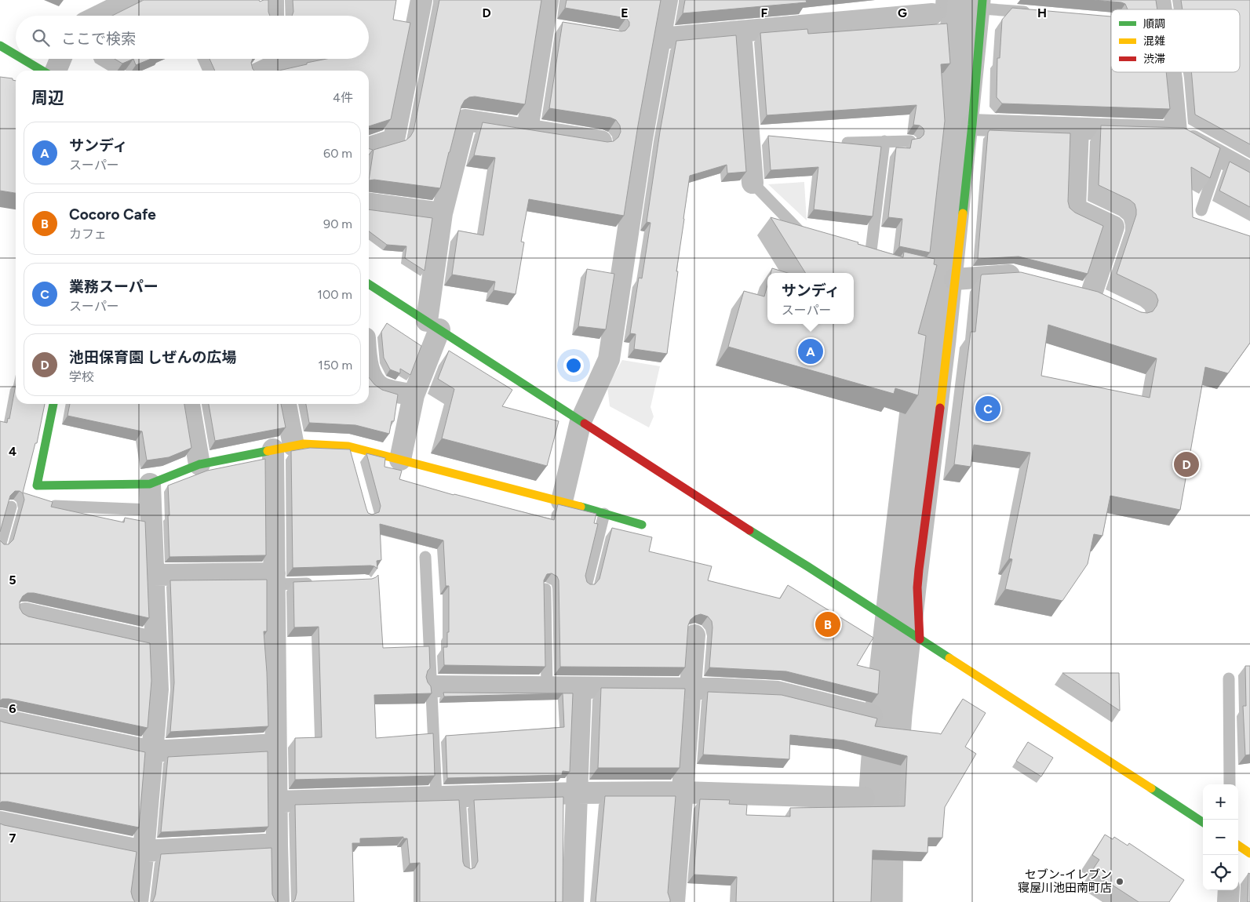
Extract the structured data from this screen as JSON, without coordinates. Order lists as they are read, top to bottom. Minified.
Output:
{"places":["セブン-イレブン 寝屋川池田南町店"],"legend":["順調","混雑","渋滞"],"page":{"search":"ここで検索","heading":["周辺","4件"],"list":[{"mark":"A","name":"サンディ","note":"スーパー","value":"60 m"},{"mark":"B","name":"Cocoro Cafe","note":"カフェ","value":"90 m"},{"mark":"C","name":"業務スーパー","note":"スーパー","value":"100 m"},{"mark":"D","name":"池田保育園 しぜんの広場","note":"学校","value":"150 m"}],"popup":["サンディ","スーパー"],"pins":["A","C","D","B"],"map_buttons":["+","−"]},"grid":{"columns":["D","E","F","G","H"],"rows":["4","5","6","7"]}}
